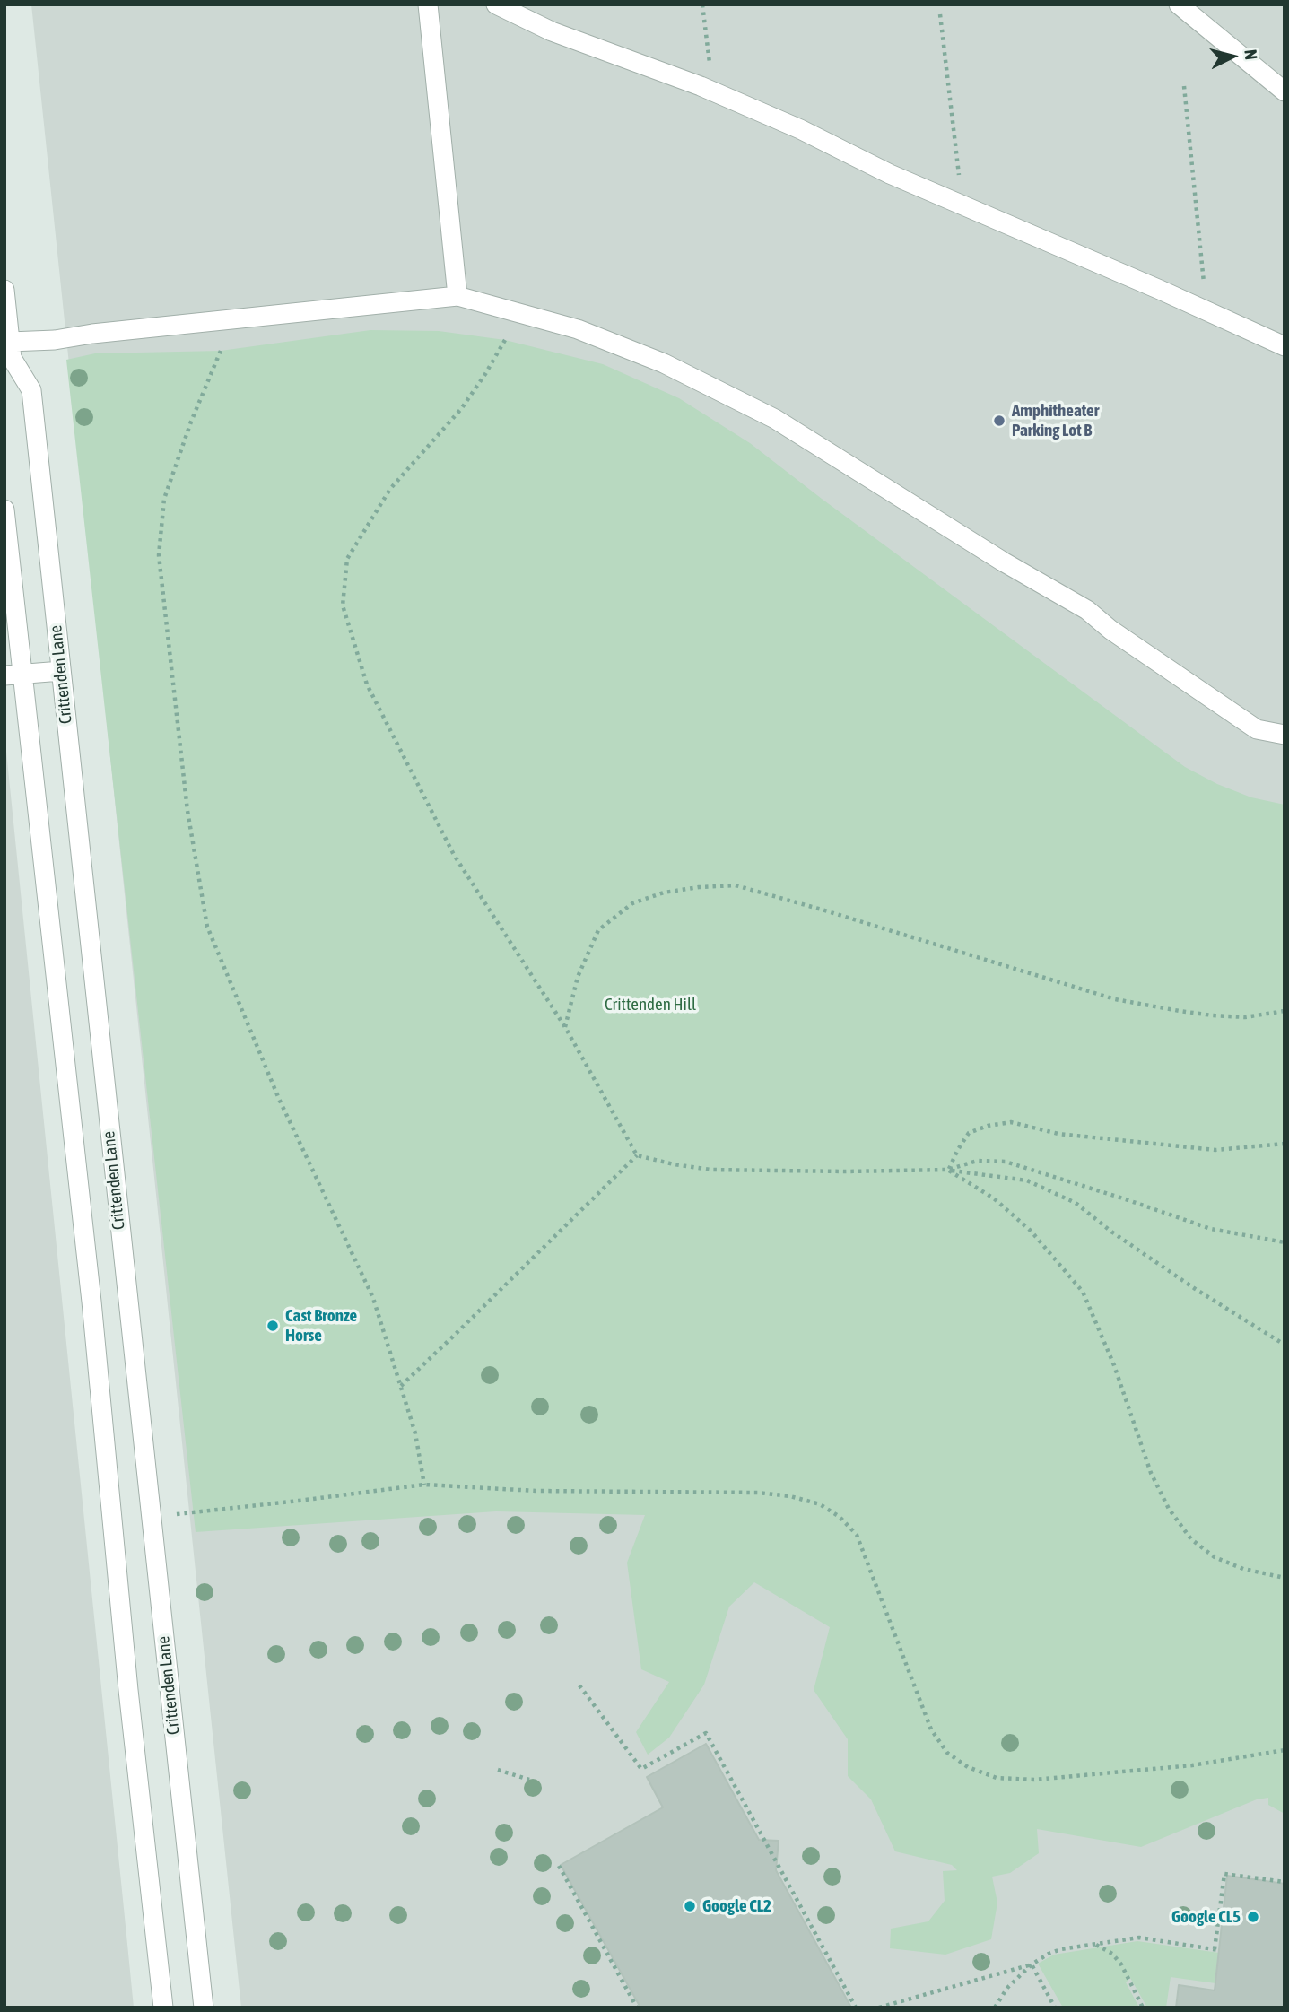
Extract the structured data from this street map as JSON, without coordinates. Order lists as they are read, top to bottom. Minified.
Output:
{"streets":{"street":["Crittenden Lane"]},"parks":["Crittenden Hill"],"places":["Amphitheater Parking Lot B","Cast Bronze Horse","Google CL2","Google CL5"],"north":"right"}
